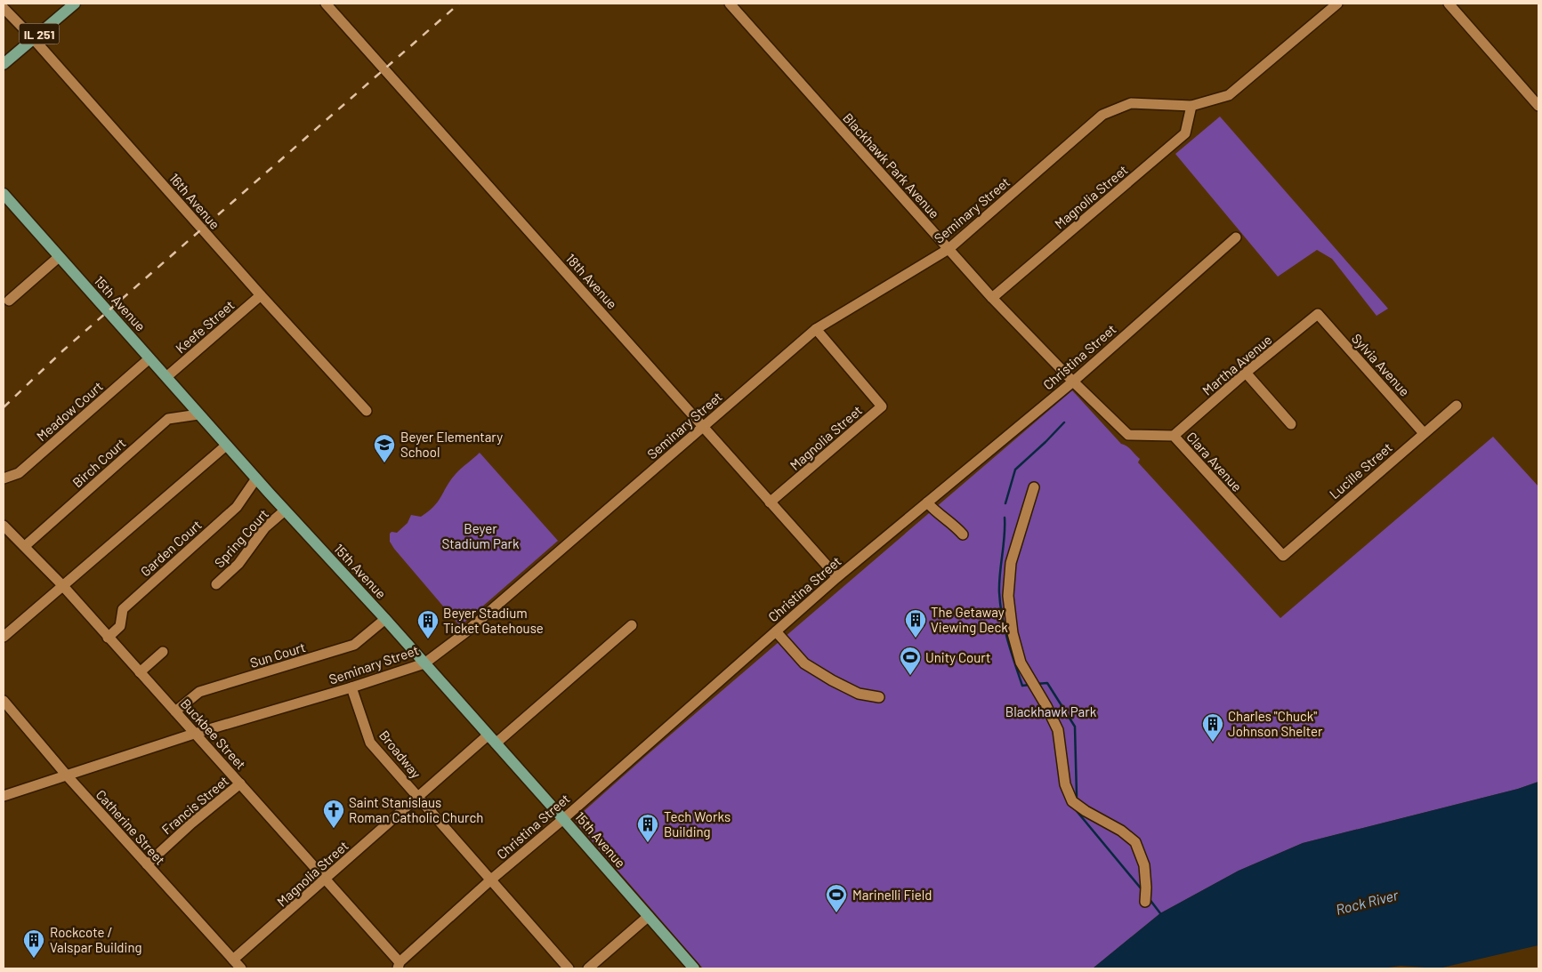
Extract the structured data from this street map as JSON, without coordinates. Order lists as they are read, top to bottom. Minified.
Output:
{"streets":{"main road":["IL 251","15th Avenue"],"street":["Blackhawk Park Avenue","Magnolia Street","16th Avenue","Seminary Street","18th Avenue","Keefe Street","Christina Street","Martha Avenue","Sylvia Avenue","Meadow Court","Clara Avenue","Birch Court","Lucille Street","Spring Court","Garden Court","Sun Court","Buckbee Street","Broadway","Francis Street","Catherine Street"]},"crossings":[["IL 251","16th Avenue"],["Blackhawk Park Avenue","Magnolia Street"],["Blackhawk Park Avenue","Seminary Street"],["Blackhawk Park Avenue","Christina Street"],["Blackhawk Park Avenue","Clara Avenue"],["Magnolia Street","Seminary Street"],["Magnolia Street","18th Avenue"],["Magnolia Street","15th Avenue"],["Magnolia Street","Buckbee Street"],["Magnolia Street","Broadway"],["Magnolia Street","Catherine Street"],["16th Avenue","Keefe Street"],["Seminary Street","18th Avenue"],["Seminary Street","15th Avenue"],["Seminary Street","Buckbee Street"],["Seminary Street","Broadway"],["Seminary Street","Catherine Street"],["18th Avenue","Christina Street"],["15th Avenue","Keefe Street"],["15th Avenue","Christina Street"],["15th Avenue","Meadow Court"],["15th Avenue","Birch Court"],["15th Avenue","Spring Court"],["15th Avenue","Garden Court"],["15th Avenue","Sun Court"],["Christina Street","Clara Avenue"],["Christina Street","Buckbee Street"],["Christina Street","Broadway"],["Martha Avenue","Sylvia Avenue"],["Martha Avenue","Clara Avenue"],["Sylvia Avenue","Lucille Street"],["Clara Avenue","Lucille Street"],["Birch Court","Buckbee Street"],["Garden Court","Buckbee Street"],["Sun Court","Buckbee Street"],["Buckbee Street","Francis Street"],["Francis Street","Catherine Street"]],"water":["Rock River"],"parks":["Beyer Stadium Park","Blackhawk Park"],"places":{"school or university":["Beyer Elementary School"],"building":["The Getaway Viewing Deck","Beyer Stadium Ticket Gatehouse","Charles \"Chuck\" Johnson Shelter","Tech Works Building","Rockcote / Valspar Building"],"sports":["Unity Court","Marinelli Field"],"church":["Saint Stanislaus Roman Catholic Church"]}}
